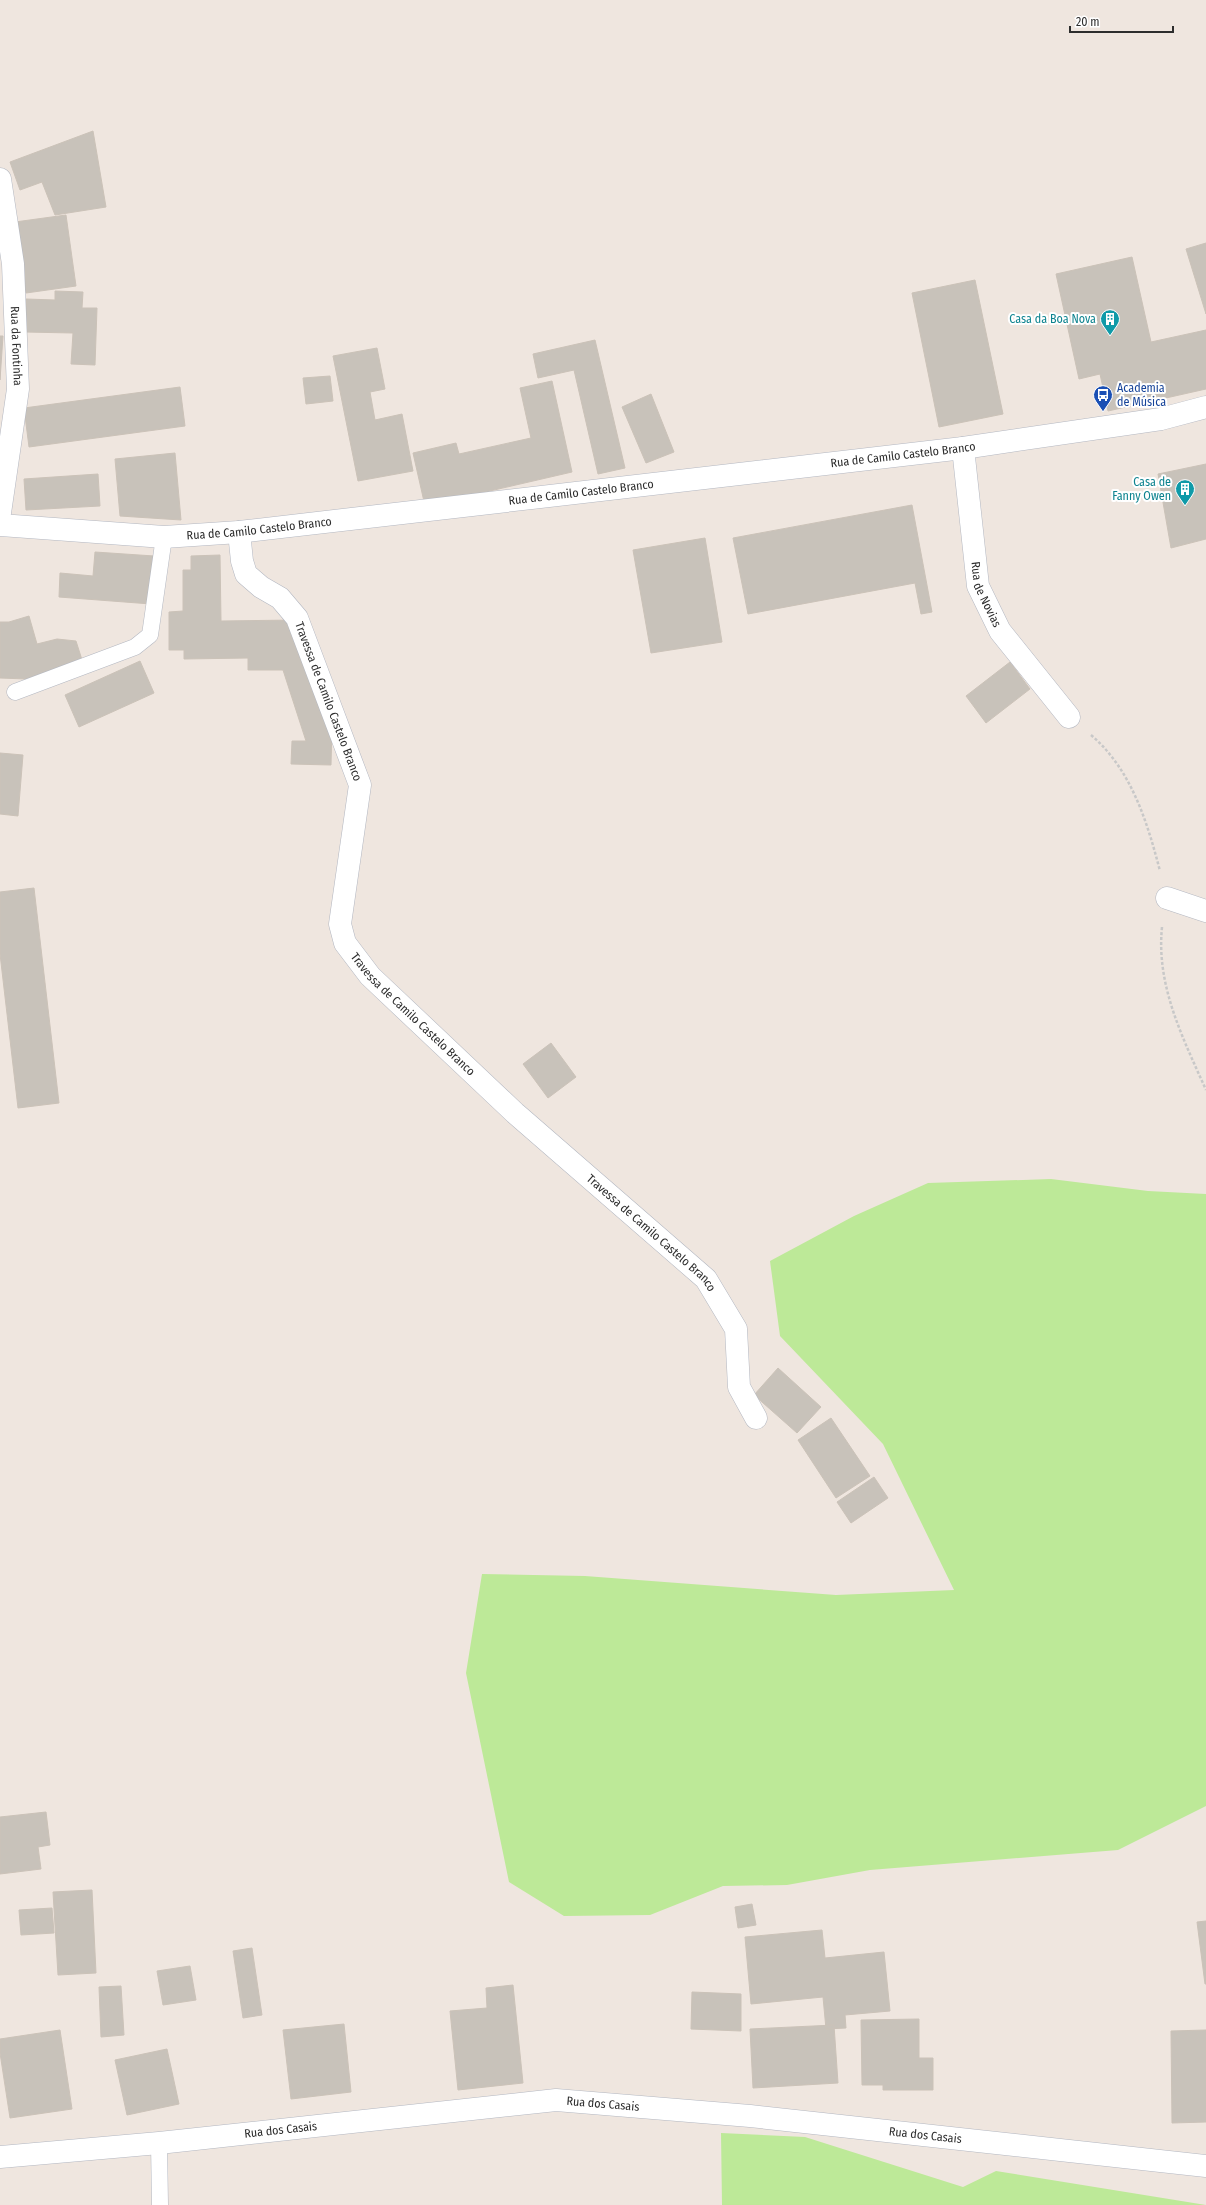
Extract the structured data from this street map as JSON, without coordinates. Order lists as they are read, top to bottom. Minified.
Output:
{"streets":{"street":["Rua da Fontinha","Rua de Camilo Castelo Branco","Rua de Novias","Travessa de Camilo Castelo Branco","Rua dos Casais"]},"crossings":[["Rua de Camilo Castelo Branco","Rua de Novias"],["Rua de Camilo Castelo Branco","Travessa de Camilo Castelo Branco"]],"places":{"building":["Casa da Boa Nova","Casa de Fanny Owen"],"bus stop":["Academia de Música"]},"scale_bar":"20 m"}
